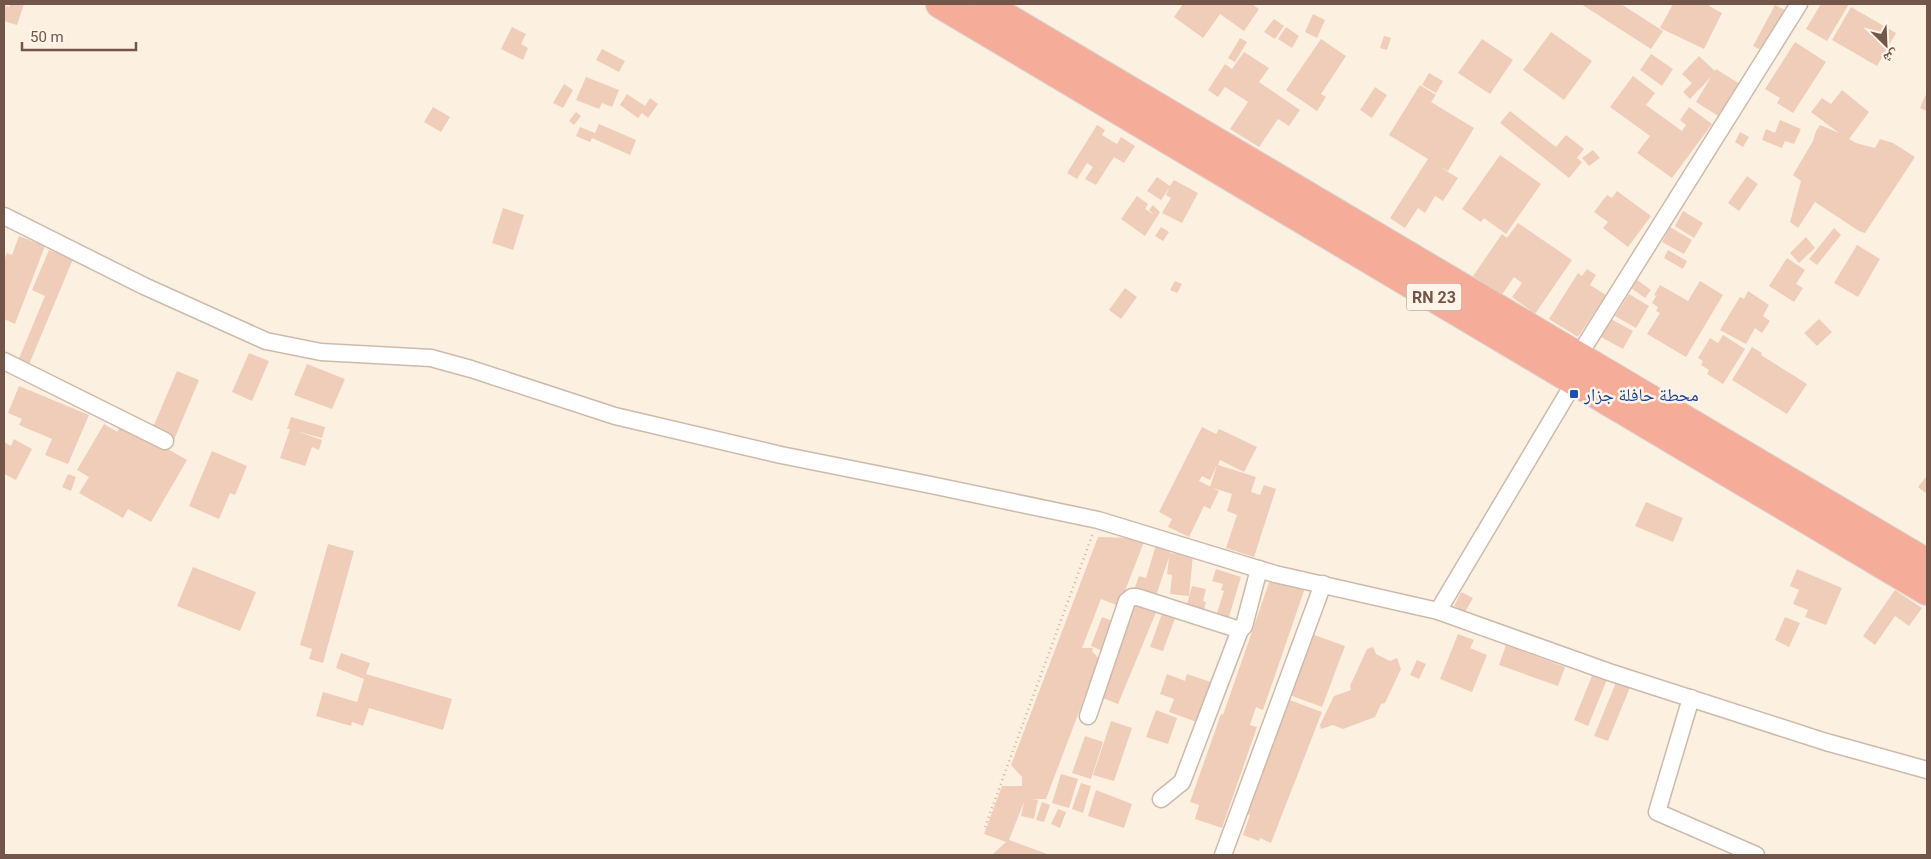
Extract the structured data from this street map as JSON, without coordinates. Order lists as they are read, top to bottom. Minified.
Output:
{"streets":{"highway":["RN 23"]},"places":{"transit":["محطة حافلة جزار"]},"scale_bar":"50 m","north":"bottom right"}
